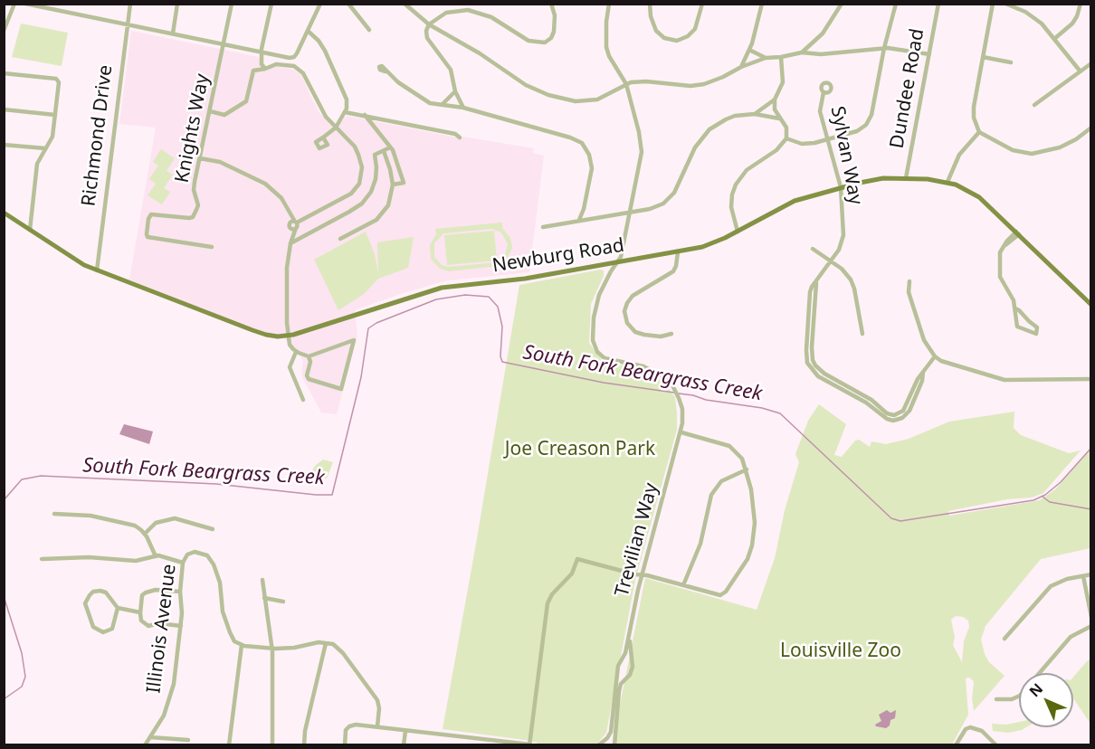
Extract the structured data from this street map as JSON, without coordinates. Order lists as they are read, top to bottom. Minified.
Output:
{"streets":{"main road":["Newburg Road"],"street":["Dundee Road","Knights Way","Richmond Drive","Sylvan Way","Trevilian Way","Illinois Avenue"]},"crossings":[["Dundee Road","Newburg Road"],["Richmond Drive","Newburg Road"],["Sylvan Way","Newburg Road"],["Newburg Road","Trevilian Way"]],"water":["South Fork Beargrass Creek"],"parks":["Joe Creason Park","Louisville Zoo"],"north":"top left"}
